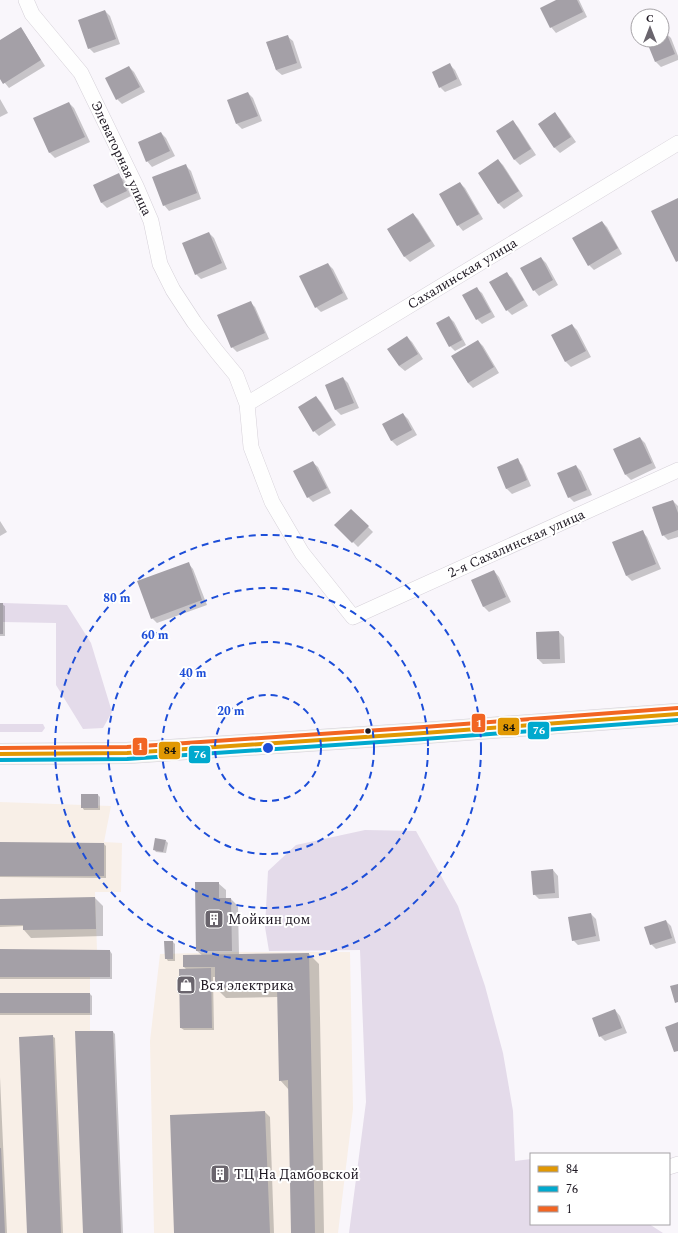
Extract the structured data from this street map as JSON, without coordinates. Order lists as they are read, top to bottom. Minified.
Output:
{"streets":{"street":["Элеваторная улица","Сахалинская улица","2-я Сахалинская улица"]},"crossings":[["Элеваторная улица","Сахалинская улица"],["Элеваторная улица","2-я Сахалинская улица"]],"places":{"building":["Мойкин дом","ТЦ На Дамбовской"],"shop":["Вся электрика"]},"lines":["transit line 1","transit line 84","transit line 76"],"legend":["84","76","1"],"north":"top","rings":["80 m","60 m","40 m","20 m"]}
